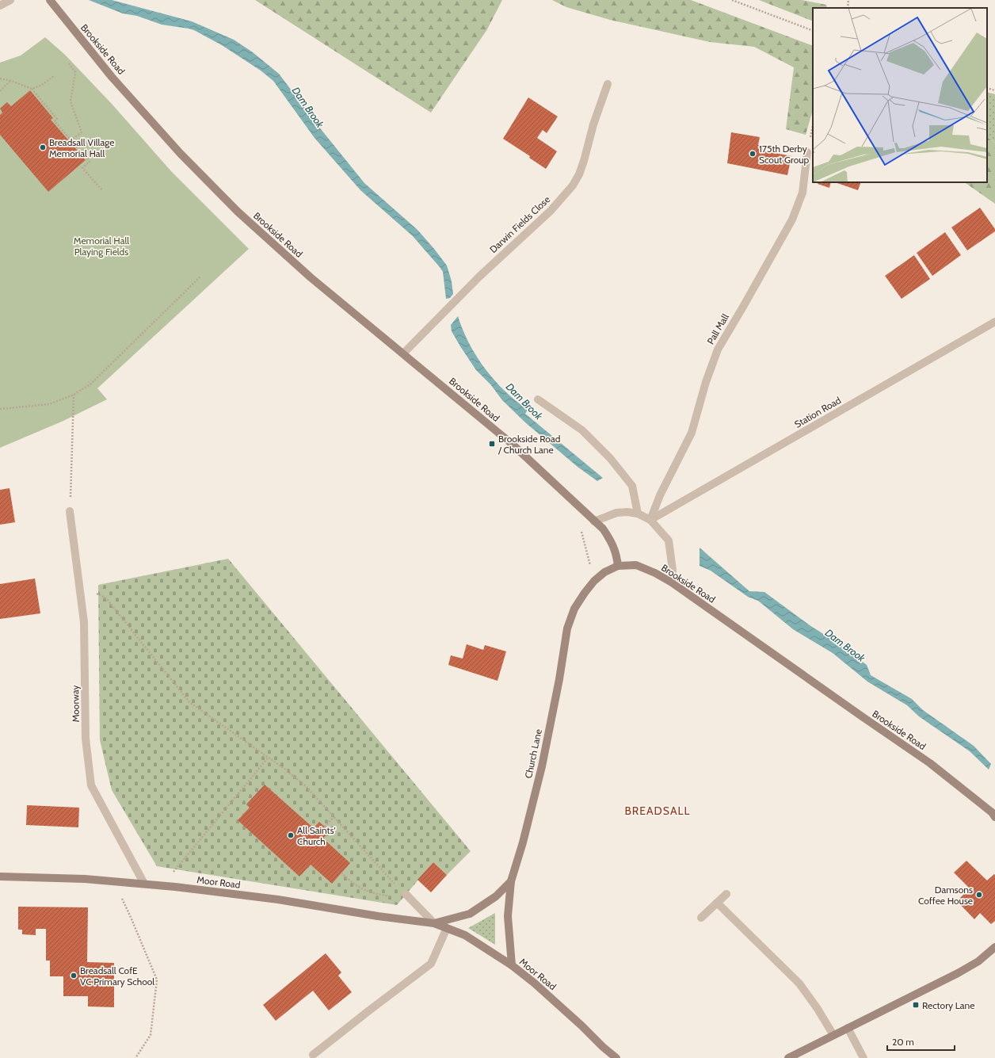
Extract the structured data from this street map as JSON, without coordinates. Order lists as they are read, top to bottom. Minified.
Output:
{"streets":{"street":["Brookside Road","Darwin Fields Close","Pall Mall","Station Road","Moorway","Church Lane","Moor Road"]},"crossings":[["Brookside Road","Darwin Fields Close"],["Brookside Road","Church Lane"],["Pall Mall","Station Road"],["Moorway","Moor Road"],["Church Lane","Moor Road"]],"districts":["BREADSALL"],"water":["Dam Brook"],"parks":["Memorial Hall Playing Fields"],"places":{"other":["Breadsall Village Memorial Hall","175th Derby Scout Group","All Saints' Church","Damsons Coffee House","Breadsall CofE VC Primary School"],"transit":["Brookside Road / Church Lane","Rectory Lane"]},"scale_bar":"20 m"}
